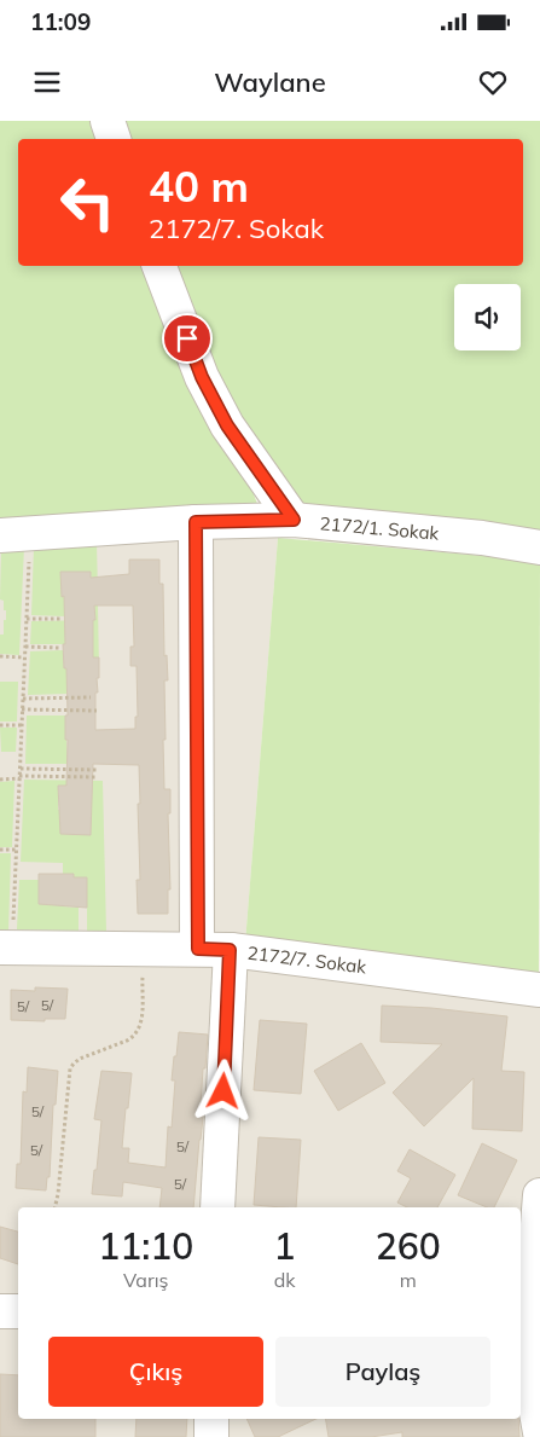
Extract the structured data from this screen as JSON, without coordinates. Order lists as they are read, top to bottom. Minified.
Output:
{"streets":{"street":["2172/1. Sokak","2172/7. Sokak"]},"house_numbers":["5/","5/","5/","5/","5/","5/"],"page":{"status":"11:09","header":"Waylane","turn":["40 m","2172/7. Sokak"],"eta":["11:10","Varış","1","dk","260","m"],"buttons":["Çıkış","Paylaş"]}}
